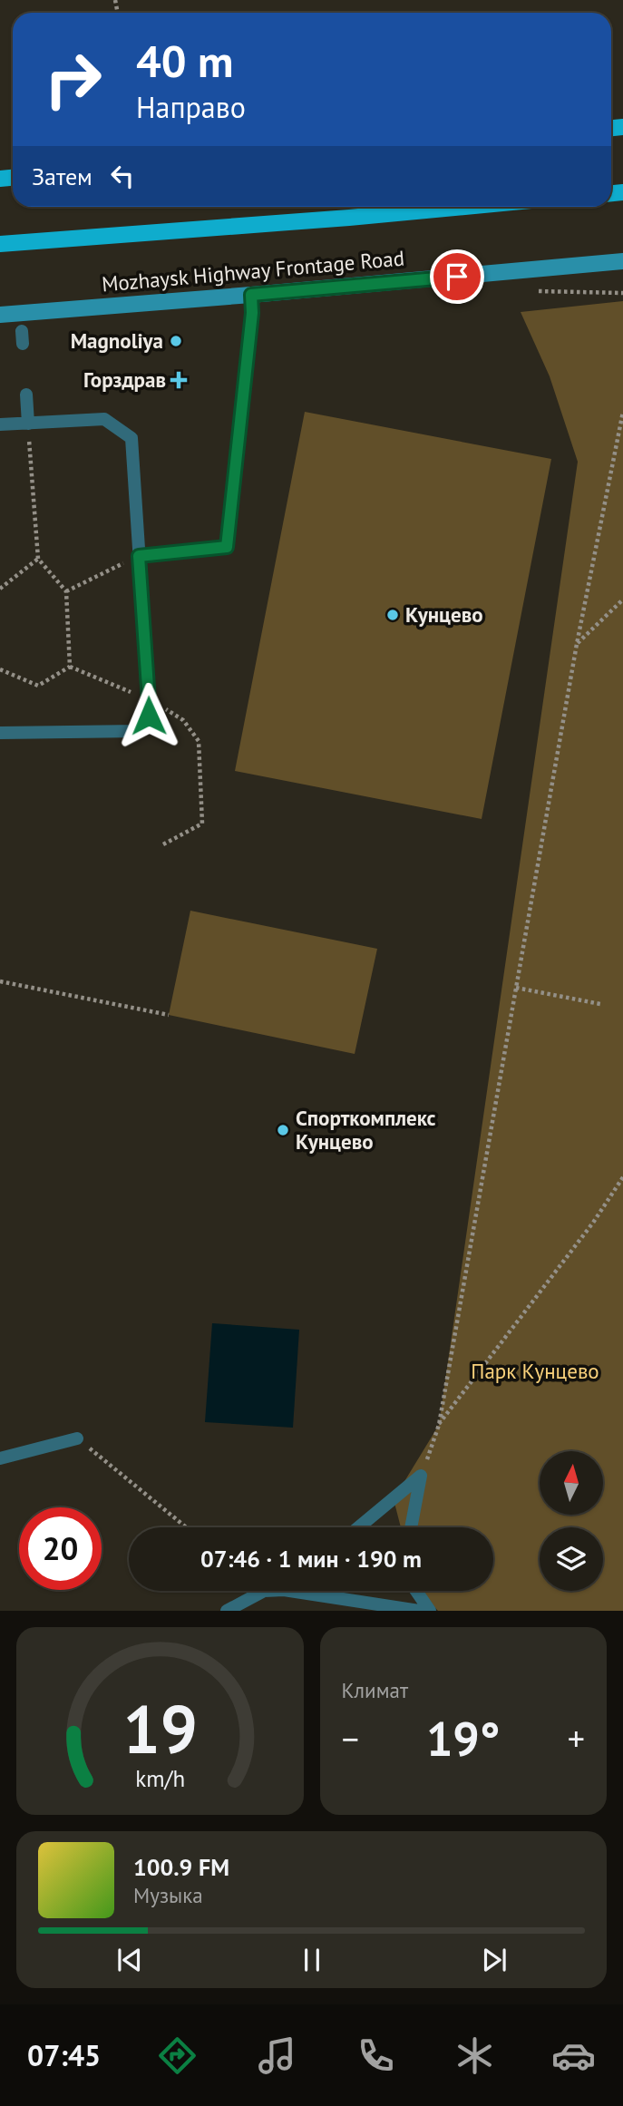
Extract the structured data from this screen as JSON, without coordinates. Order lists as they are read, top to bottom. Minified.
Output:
{"streets":{"main road":["Mozhaysk Highway Frontage Road"]},"parks":["Парк Кунцево"],"places":{"other":["Magnoliya","Кунцево","Спорткомплекс Кунцево"],"health":["Горздрав"]},"north":"top","page":{"turn":["40 m","Направо"],"then":"Затем","limit":"20","trip":"07:46 · 1 мин · 190 m","tile":"Климат","heat":["−","19°","+"],"song":["100.9 FM","Музыка"],"tabs":"07:45","gauge":["19","km/h"]}}
